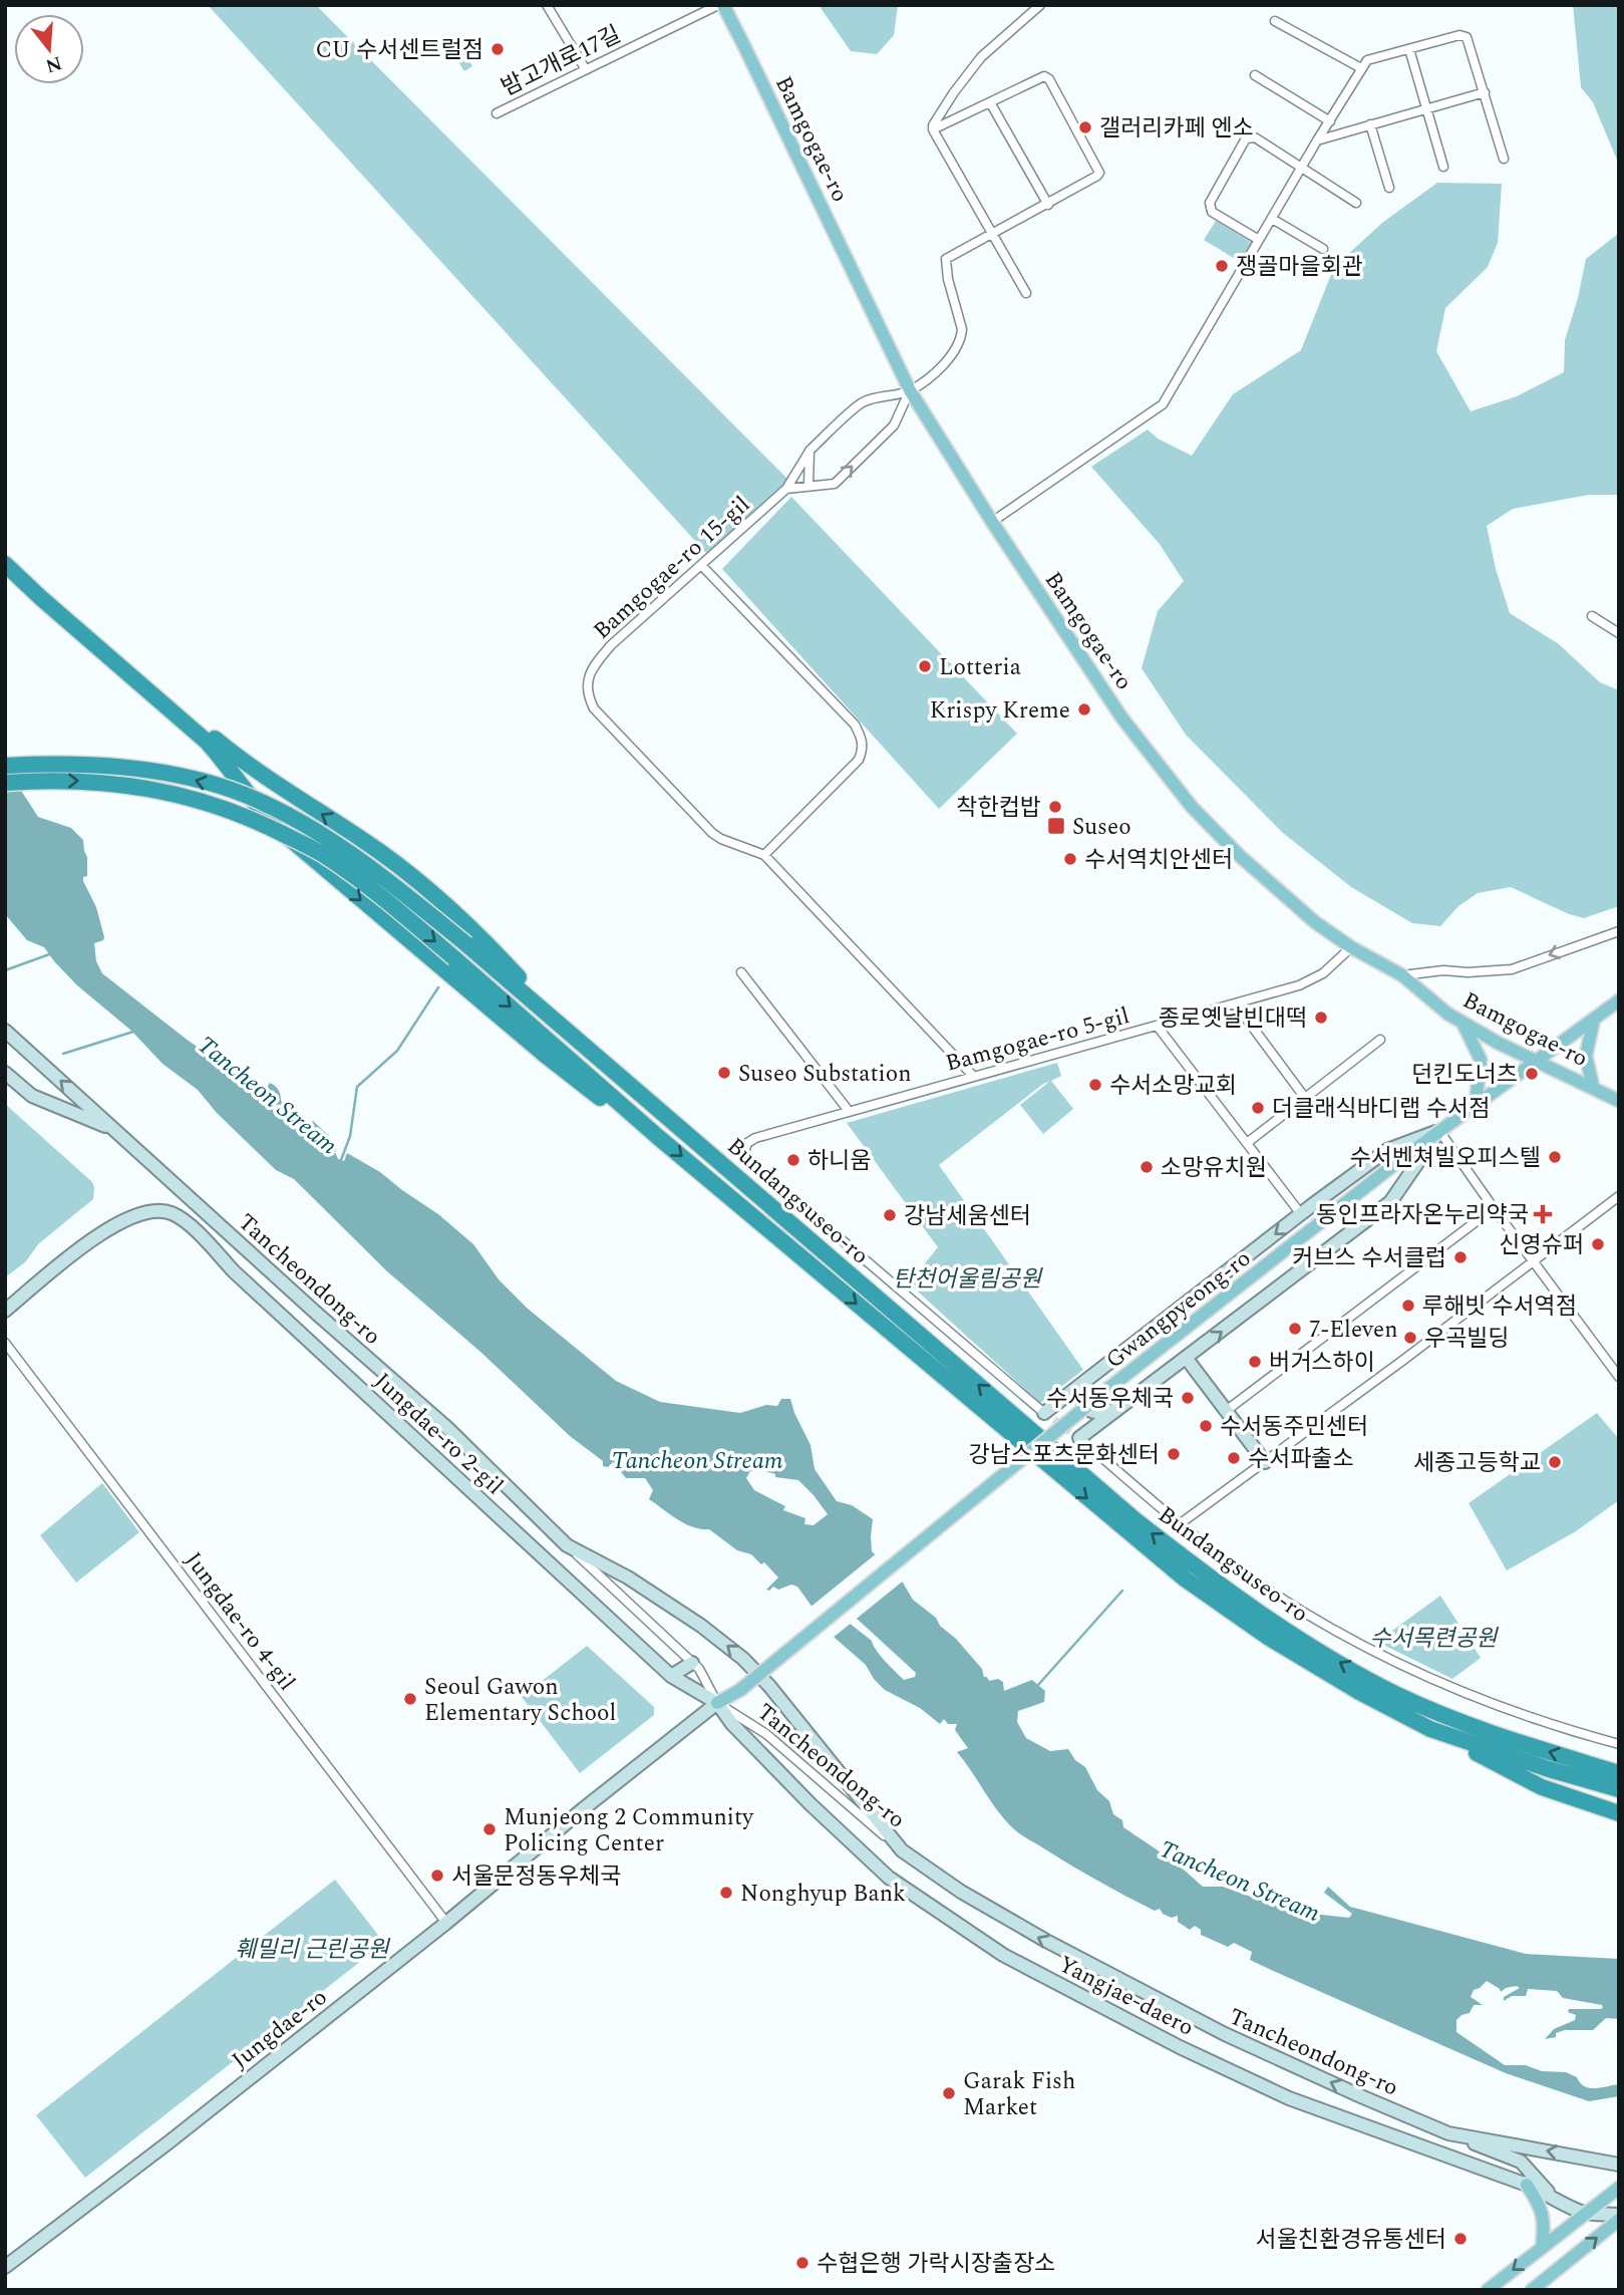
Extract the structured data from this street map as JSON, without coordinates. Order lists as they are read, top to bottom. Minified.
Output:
{"streets":{"highway":["Bundangsuseo-ro"],"main road":["Bamgogae-ro","Gwangpyeong-ro","Jungdae-ro"],"street":["밤고개로17길","Bamgogae-ro 15-gil","Bamgogae-ro 5-gil","Tancheondong-ro","Jungdae-ro 2-gil","Jungdae-ro 4-gil","Yangjae-daero"]},"crossings":[["밤고개로17길","Bamgogae-ro"],["Bamgogae-ro","Bamgogae-ro 5-gil"],["Bamgogae-ro","Gwangpyeong-ro"],["Tancheondong-ro","Jungdae-ro 2-gil"],["Tancheondong-ro","Yangjae-daero"],["Tancheondong-ro","Jungdae-ro"],["Gwangpyeong-ro","Jungdae-ro"],["Jungdae-ro 2-gil","Yangjae-daero"],["Jungdae-ro 2-gil","Jungdae-ro"],["Jungdae-ro 4-gil","Jungdae-ro"],["Yangjae-daero","Jungdae-ro"]],"one_way":["Tancheondong-ro"],"water":["Tancheon Stream"],"parks":["탄천어울림공원","수서목련공원","훼밀리 근린공원"],"places":{"other":["CU 수서센트럴점","갤러리카페 엔소","쟁골마을회관","Lotteria","Krispy Kreme","착한컵밥","수서역치안센터","종로옛날빈대떡","Suseo Substation","던킨도너츠","수서소망교회","더클래식바디랩 수서점","수서벤쳐빌오피스텔","하니움","소망유치원","강남세움센터","신영슈퍼","커브스 수서클럽","루해빗 수서역점","7-Eleven","우곡빌딩","버거스하이","수서동우체국","수서동주민센터","강남스포츠문화센터","수서파출소","세종고등학교","Seoul Gawon Elementary School","Munjeong 2 Community Policing Center","서울문정동우체국","Nonghyup Bank","Garak Fish Market","서울친환경유통센터","수협은행 가락시장출장소"],"transit":["Suseo"],"health":["동인프라자온누리약국"]},"north":"bottom"}
